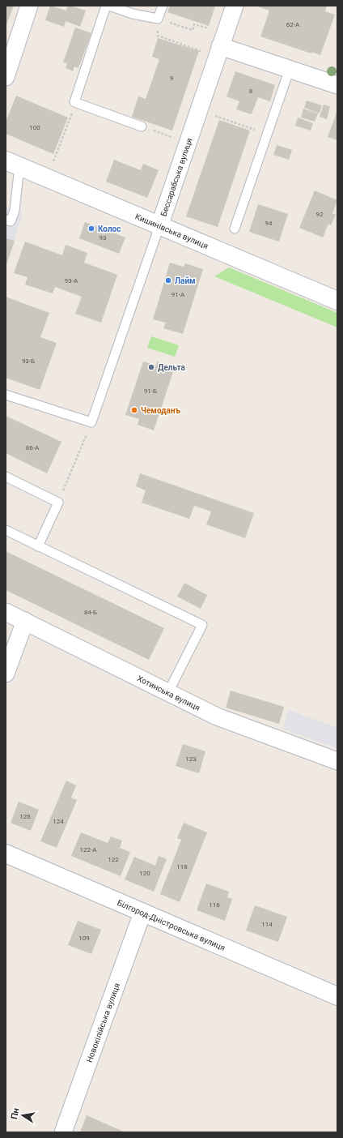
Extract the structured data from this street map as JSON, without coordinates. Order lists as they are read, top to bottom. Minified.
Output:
{"streets":{"main road":["Кишинівська вулиця","Білгород-Дністровська вулиця"],"street":["Бессарабська вулиця","Хотинська вулиця","Новокілійська вулиця"]},"crossings":[["Бессарабська вулиця","Кишинівська вулиця"],["Білгород-Дністровська вулиця","Новокілійська вулиця"]],"places":["Колос","Лайм","Дельта","Чемоданъ"],"house_numbers":["62-А","9","8","100","92","94","93","93-А","91-А","93-Б","91-Б","86-А","84-Б","123","126","124","122-А","122","118","120","116","114","109"],"north":"left"}
